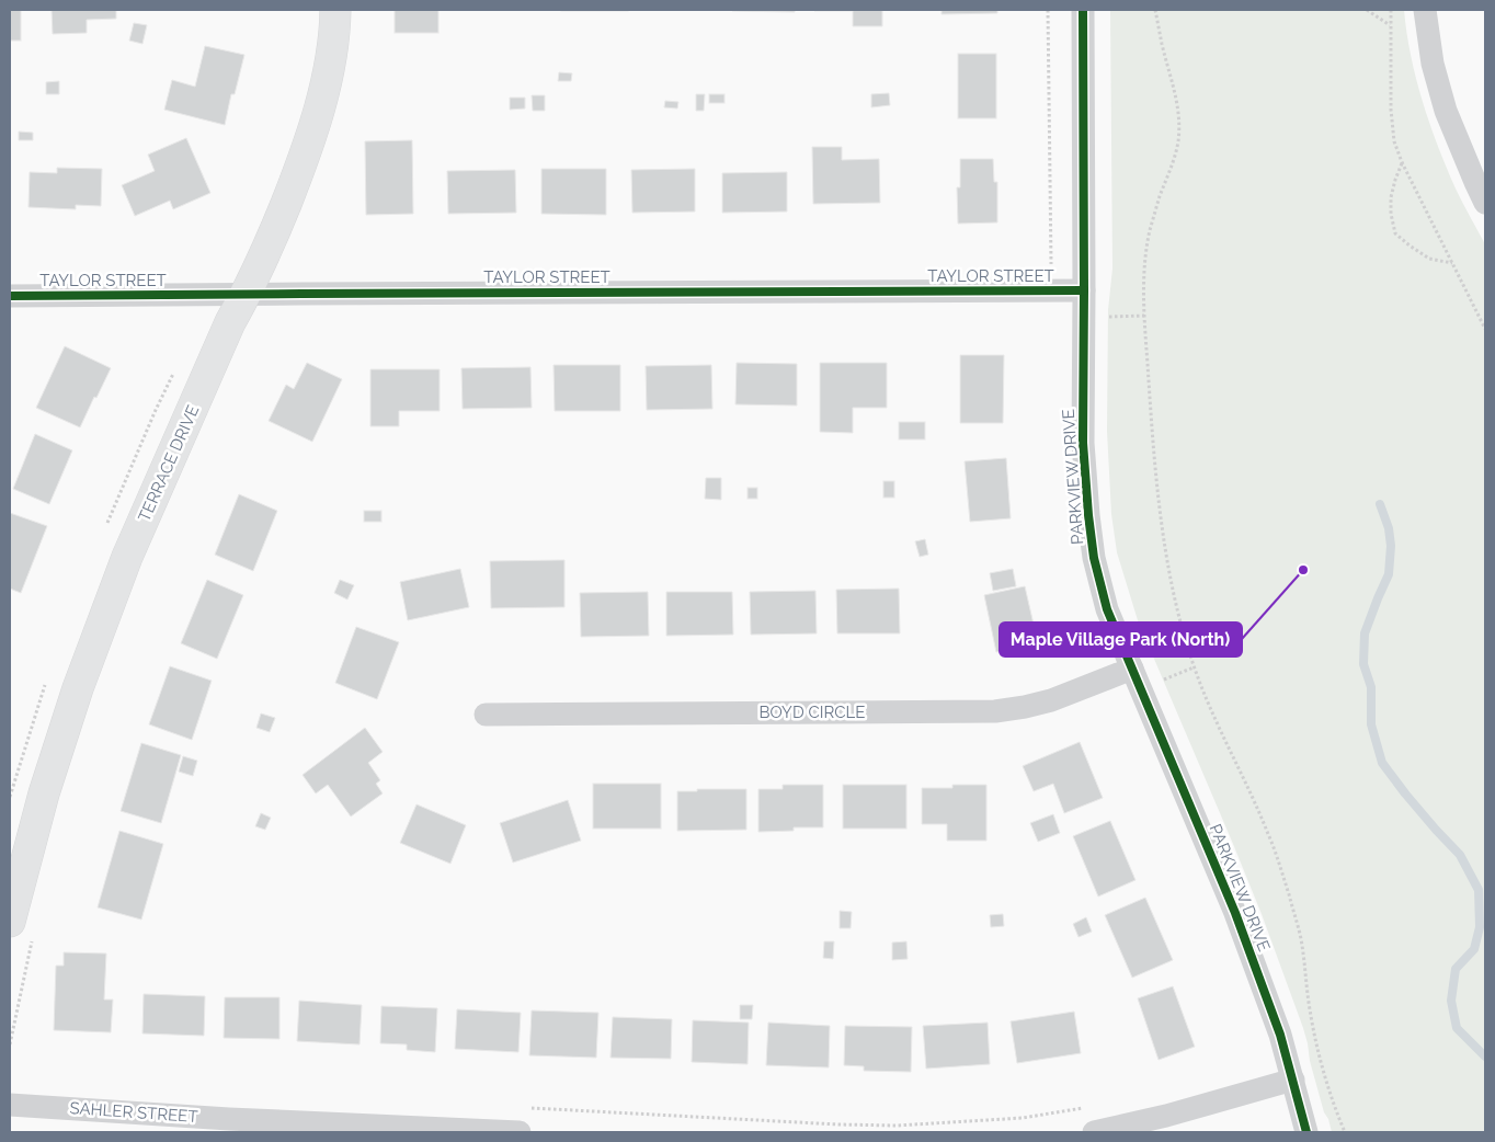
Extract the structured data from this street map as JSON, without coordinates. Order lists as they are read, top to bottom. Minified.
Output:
{"streets":{"street":["TAYLOR STREET","TERRACE DRIVE","PARKVIEW DRIVE","BOYD CIRCLE","SAHLER STREET"]},"crossings":[["TAYLOR STREET","TERRACE DRIVE"],["TAYLOR STREET","PARKVIEW DRIVE"],["PARKVIEW DRIVE","BOYD CIRCLE"]],"places":["Maple Village Park (North)"]}
